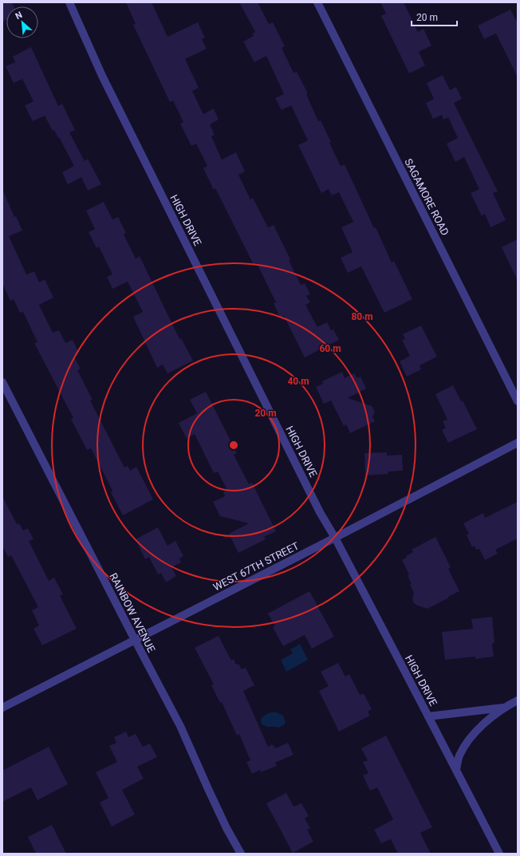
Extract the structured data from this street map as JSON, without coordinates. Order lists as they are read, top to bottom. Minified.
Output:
{"streets":{"street":["SAGAMORE ROAD","HIGH DRIVE","WEST 67TH STREET","RAINBOW AVENUE"]},"crossings":[["HIGH DRIVE","WEST 67TH STREET"],["WEST 67TH STREET","RAINBOW AVENUE"]],"scale_bar":"20 m","north":"top left","rings":["80 m","60 m","40 m","20 m"]}
